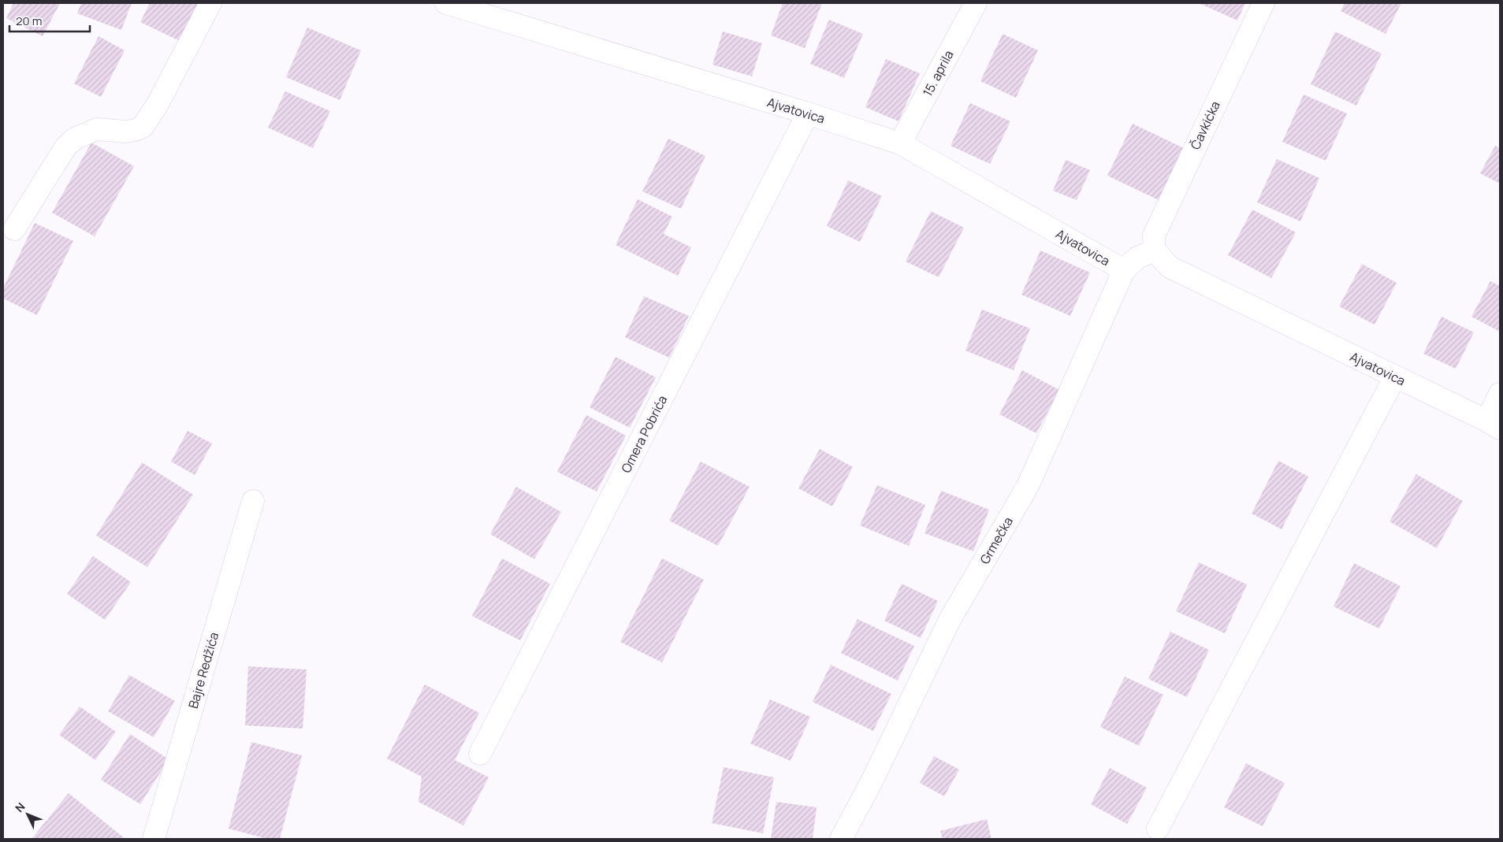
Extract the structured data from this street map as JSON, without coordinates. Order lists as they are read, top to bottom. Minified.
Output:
{"streets":{"street":["15. aprila","Ajvatovica","Čavkićka","Omera Pobrića","Grmečka","Bajre Redžića"]},"crossings":[["15. aprila","Ajvatovica"],["Ajvatovica","Čavkićka"],["Ajvatovica","Omera Pobrića"],["Ajvatovica","Grmečka"],["Čavkićka","Grmečka"]],"scale_bar":"20 m","north":"top left"}
